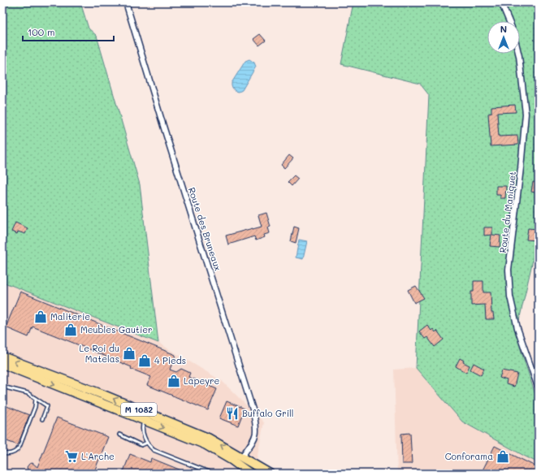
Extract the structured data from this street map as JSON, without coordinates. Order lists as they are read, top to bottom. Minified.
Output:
{"streets":{"main road":["M 1082"],"street":["Route du Maniquet","Route des Bruneaux"]},"crossings":[["Route des Bruneaux","M 1082"]],"places":{"shop":["Maliterie","Meubles Gautier","Le Roi du Matelas","4 Pieds","Lapeyre","Conforama"],"restaurant":["Buffalo Grill"],"supermarket":["L'Arche"]},"scale_bar":"100 m","north":"top"}
